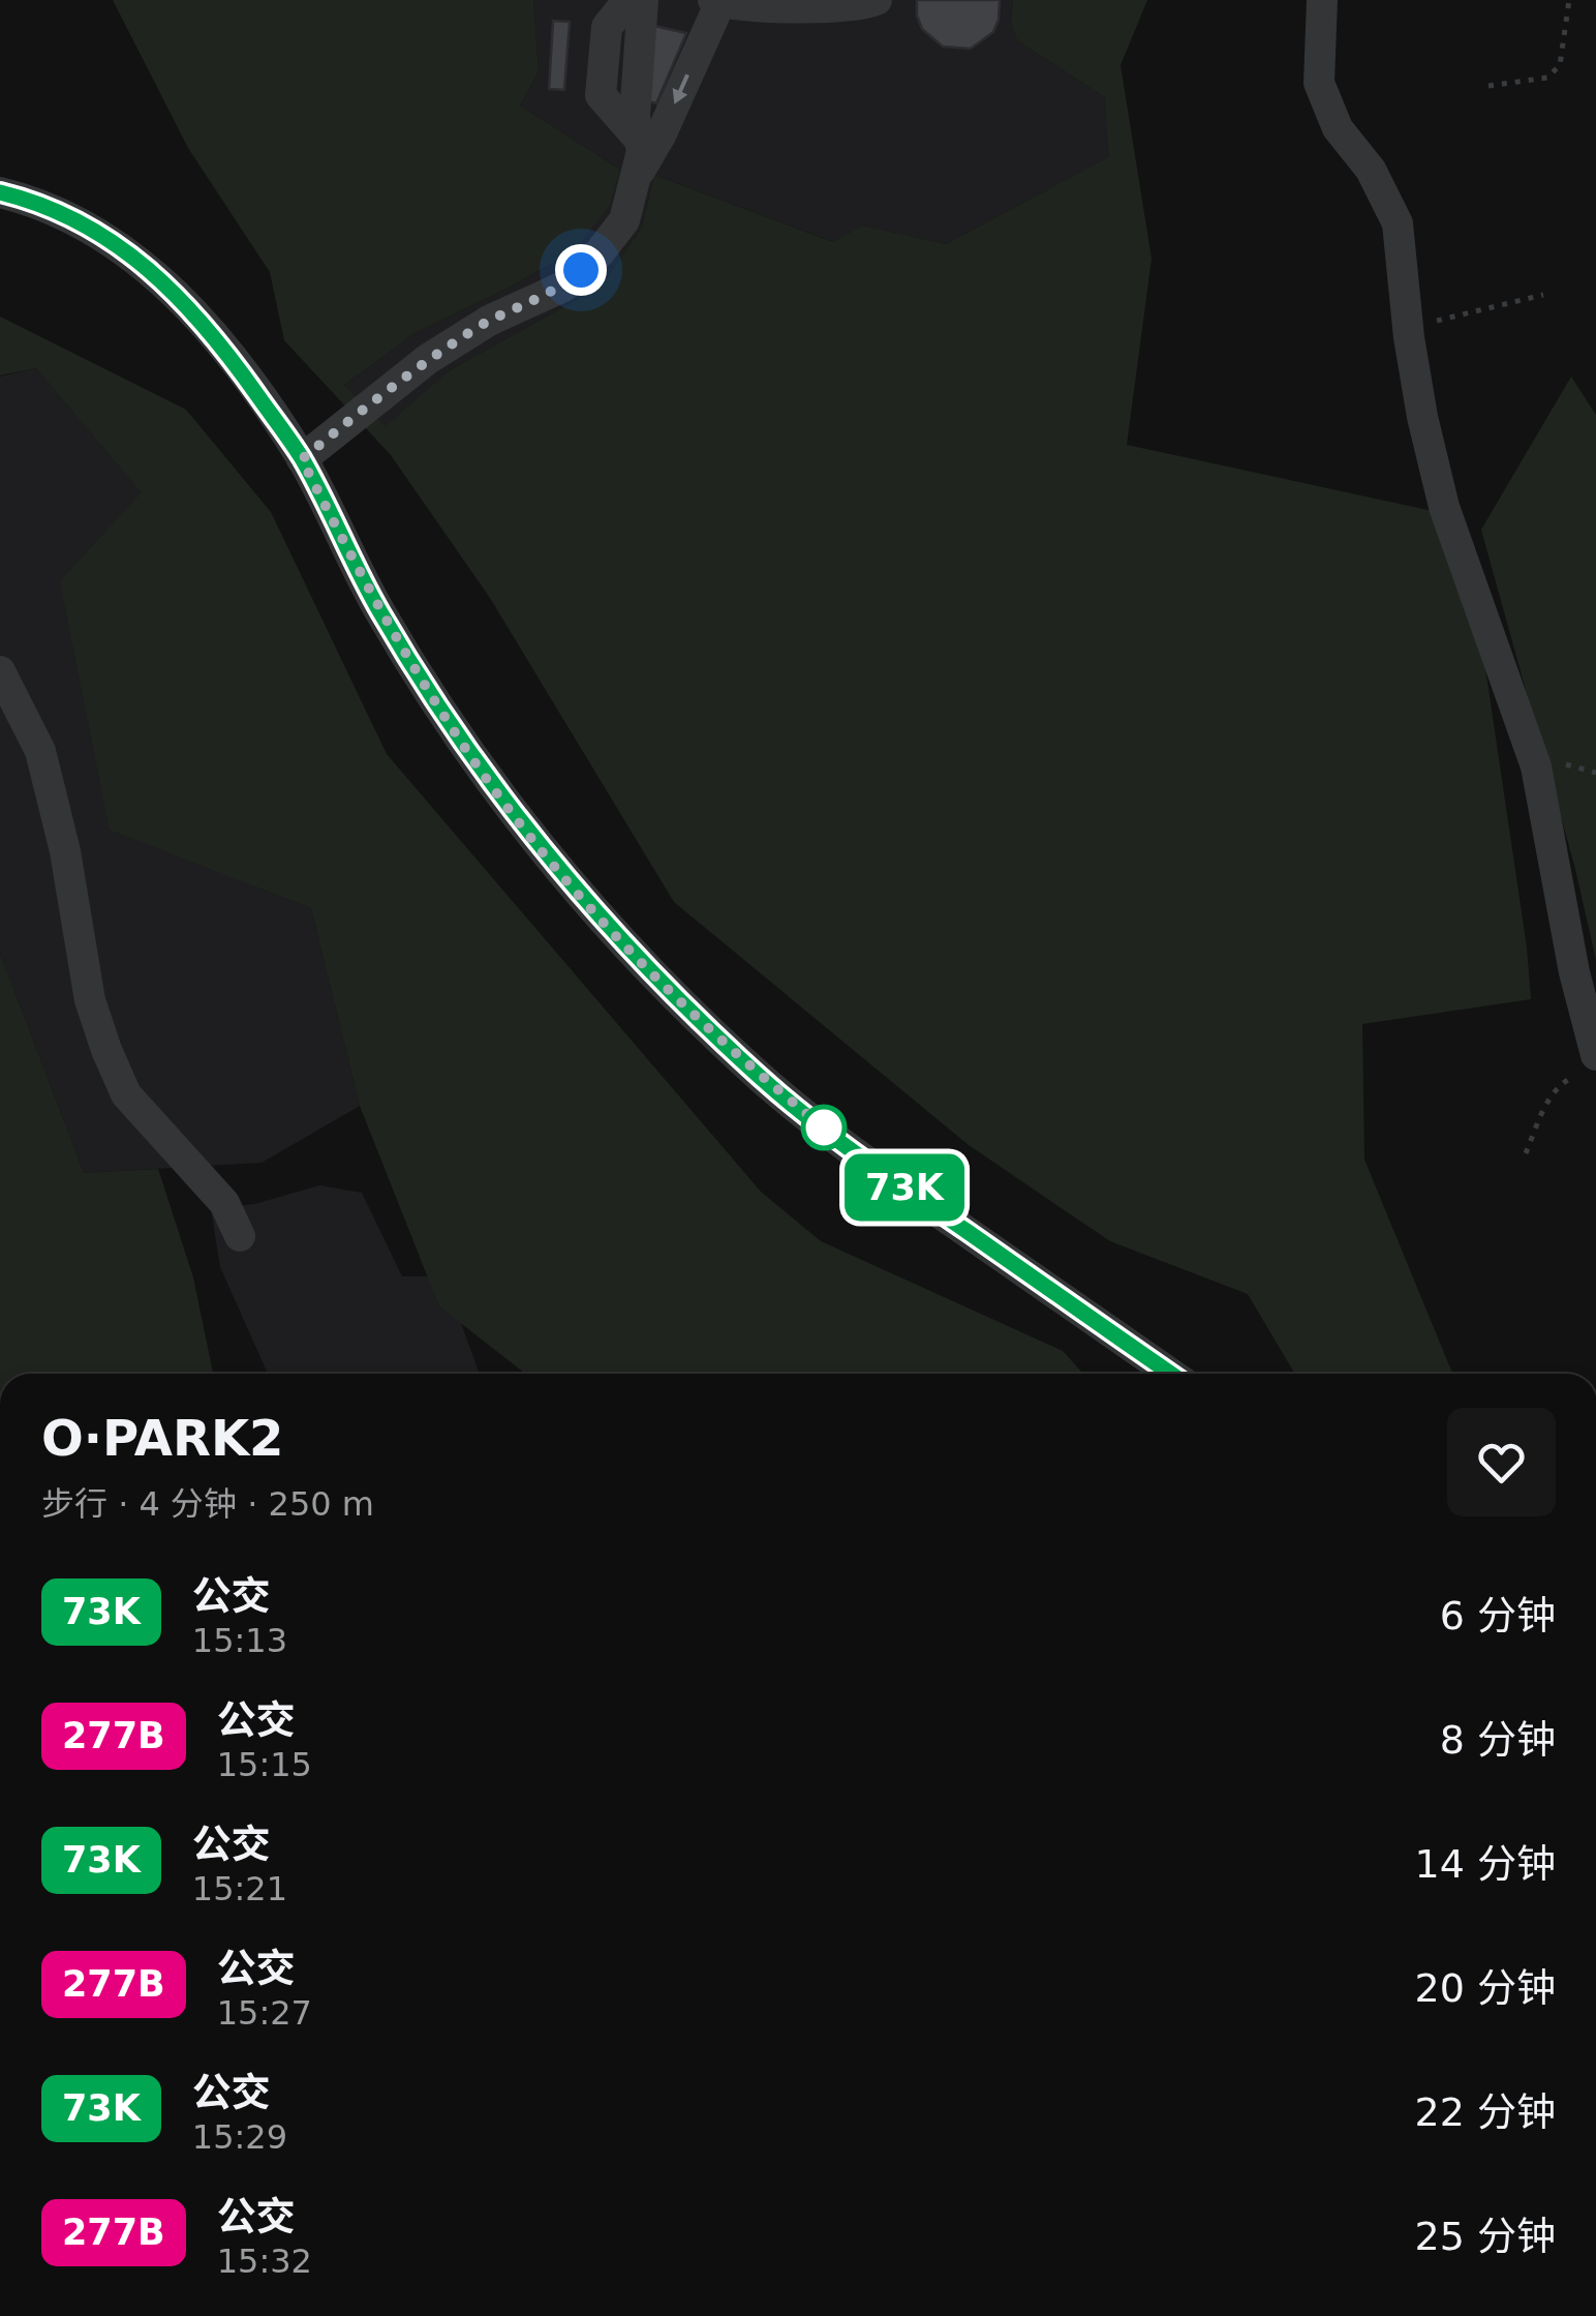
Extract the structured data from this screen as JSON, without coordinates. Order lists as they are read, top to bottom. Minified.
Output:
{"lines":["bus line 73K"],"page":{"on_map":"73K","heading":["O·PARK2","步行 · 4 分钟 · 250 m"],"list":[{"mark":"73K","name":"公交","note":"15:13","value":"6 分钟"},{"mark":"277B","name":"公交","note":"15:15","value":"8 分钟"},{"mark":"73K","name":"公交","note":"15:21","value":"14 分钟"},{"mark":"277B","name":"公交","note":"15:27","value":"20 分钟"},{"mark":"73K","name":"公交","note":"15:29","value":"22 分钟"},{"mark":"277B","name":"公交","note":"15:32","value":"25 分钟"}]}}
